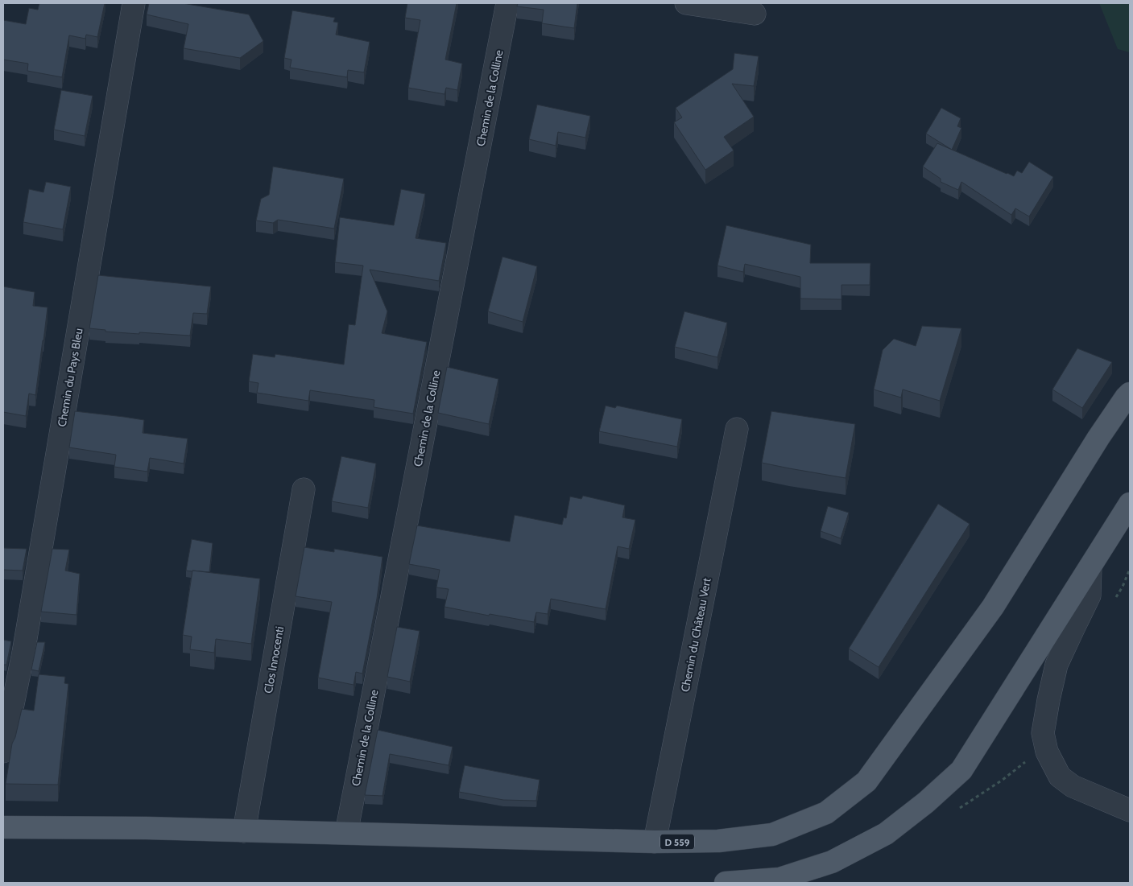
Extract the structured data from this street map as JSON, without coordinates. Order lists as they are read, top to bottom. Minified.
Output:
{"streets":{"main road":["D 559"],"street":["Chemin de la Colline","Chemin du Pays Bleu","Chemin du Château Vert","Clos Innocenti"]},"crossings":[["Chemin de la Colline","D 559"],["Chemin du Château Vert","D 559"],["Clos Innocenti","D 559"]]}
